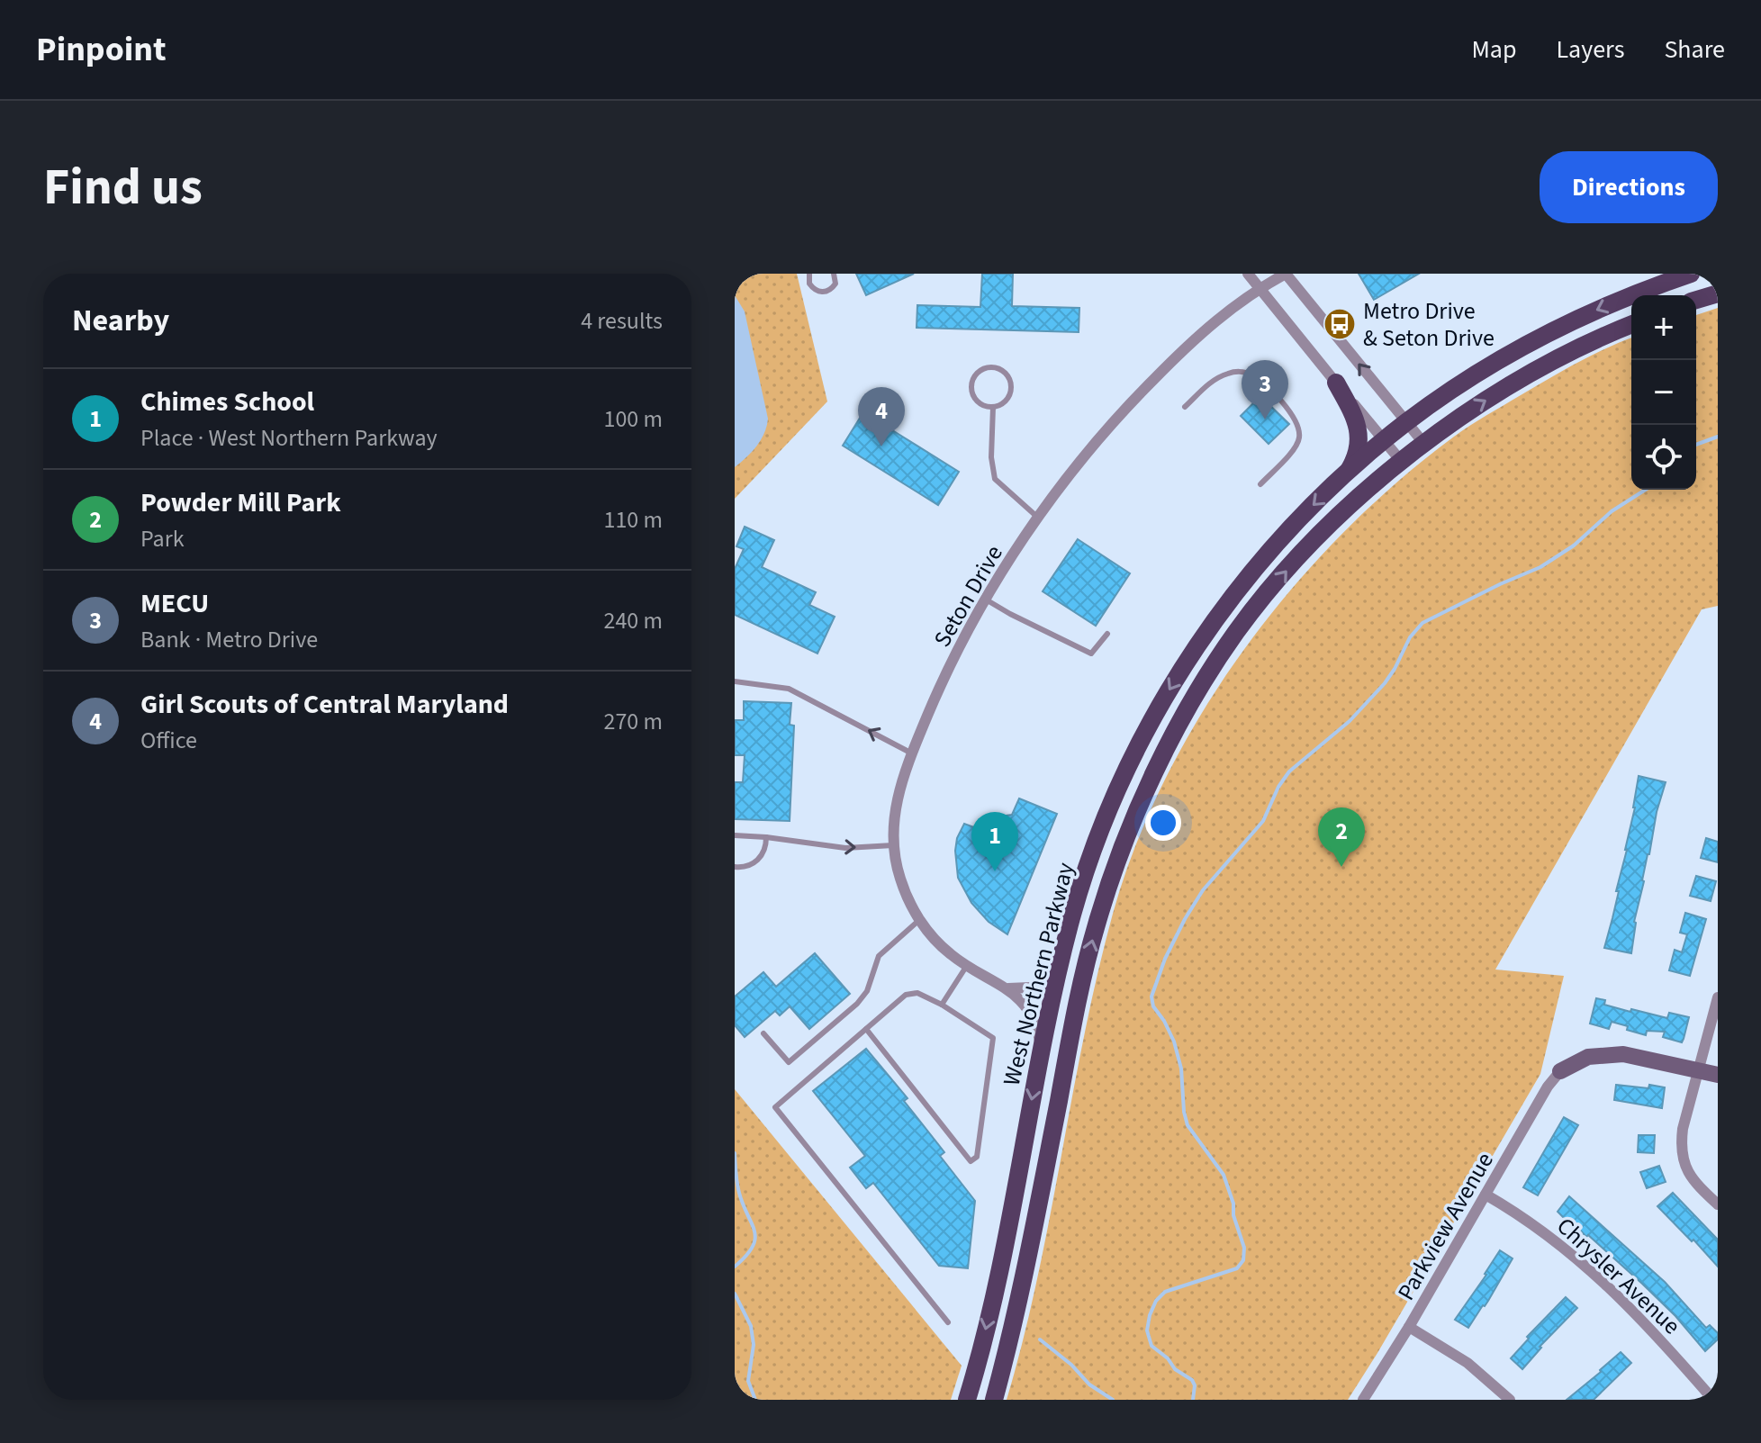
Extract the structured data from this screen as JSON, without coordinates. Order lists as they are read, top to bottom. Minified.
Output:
{"streets":{"main road":["West Northern Parkway"],"street":["Seton Drive","Parkview Avenue","Chrysler Avenue"]},"crossings":[["Seton Drive","West Northern Parkway"],["Parkview Avenue","Chrysler Avenue"]],"places":{"bus stop":["Metro Drive & Seton Drive"]},"page":{"header":"Pinpoint","nav":["Map","Layers","Share"],"buttons":"Directions","title":"Find us","heading":["Nearby","4 results"],"map_buttons":["+","−"],"pins":["3","4","2","1"],"list":[{"mark":"1","name":"Chimes School","note":"Place · West Northern Parkway","value":"100 m"},{"mark":"2","name":"Powder Mill Park","note":"Park","value":"110 m"},{"mark":"3","name":"MECU","note":"Bank · Metro Drive","value":"240 m"},{"mark":"4","name":"Girl Scouts of Central Maryland","note":"Office","value":"270 m"}]}}
